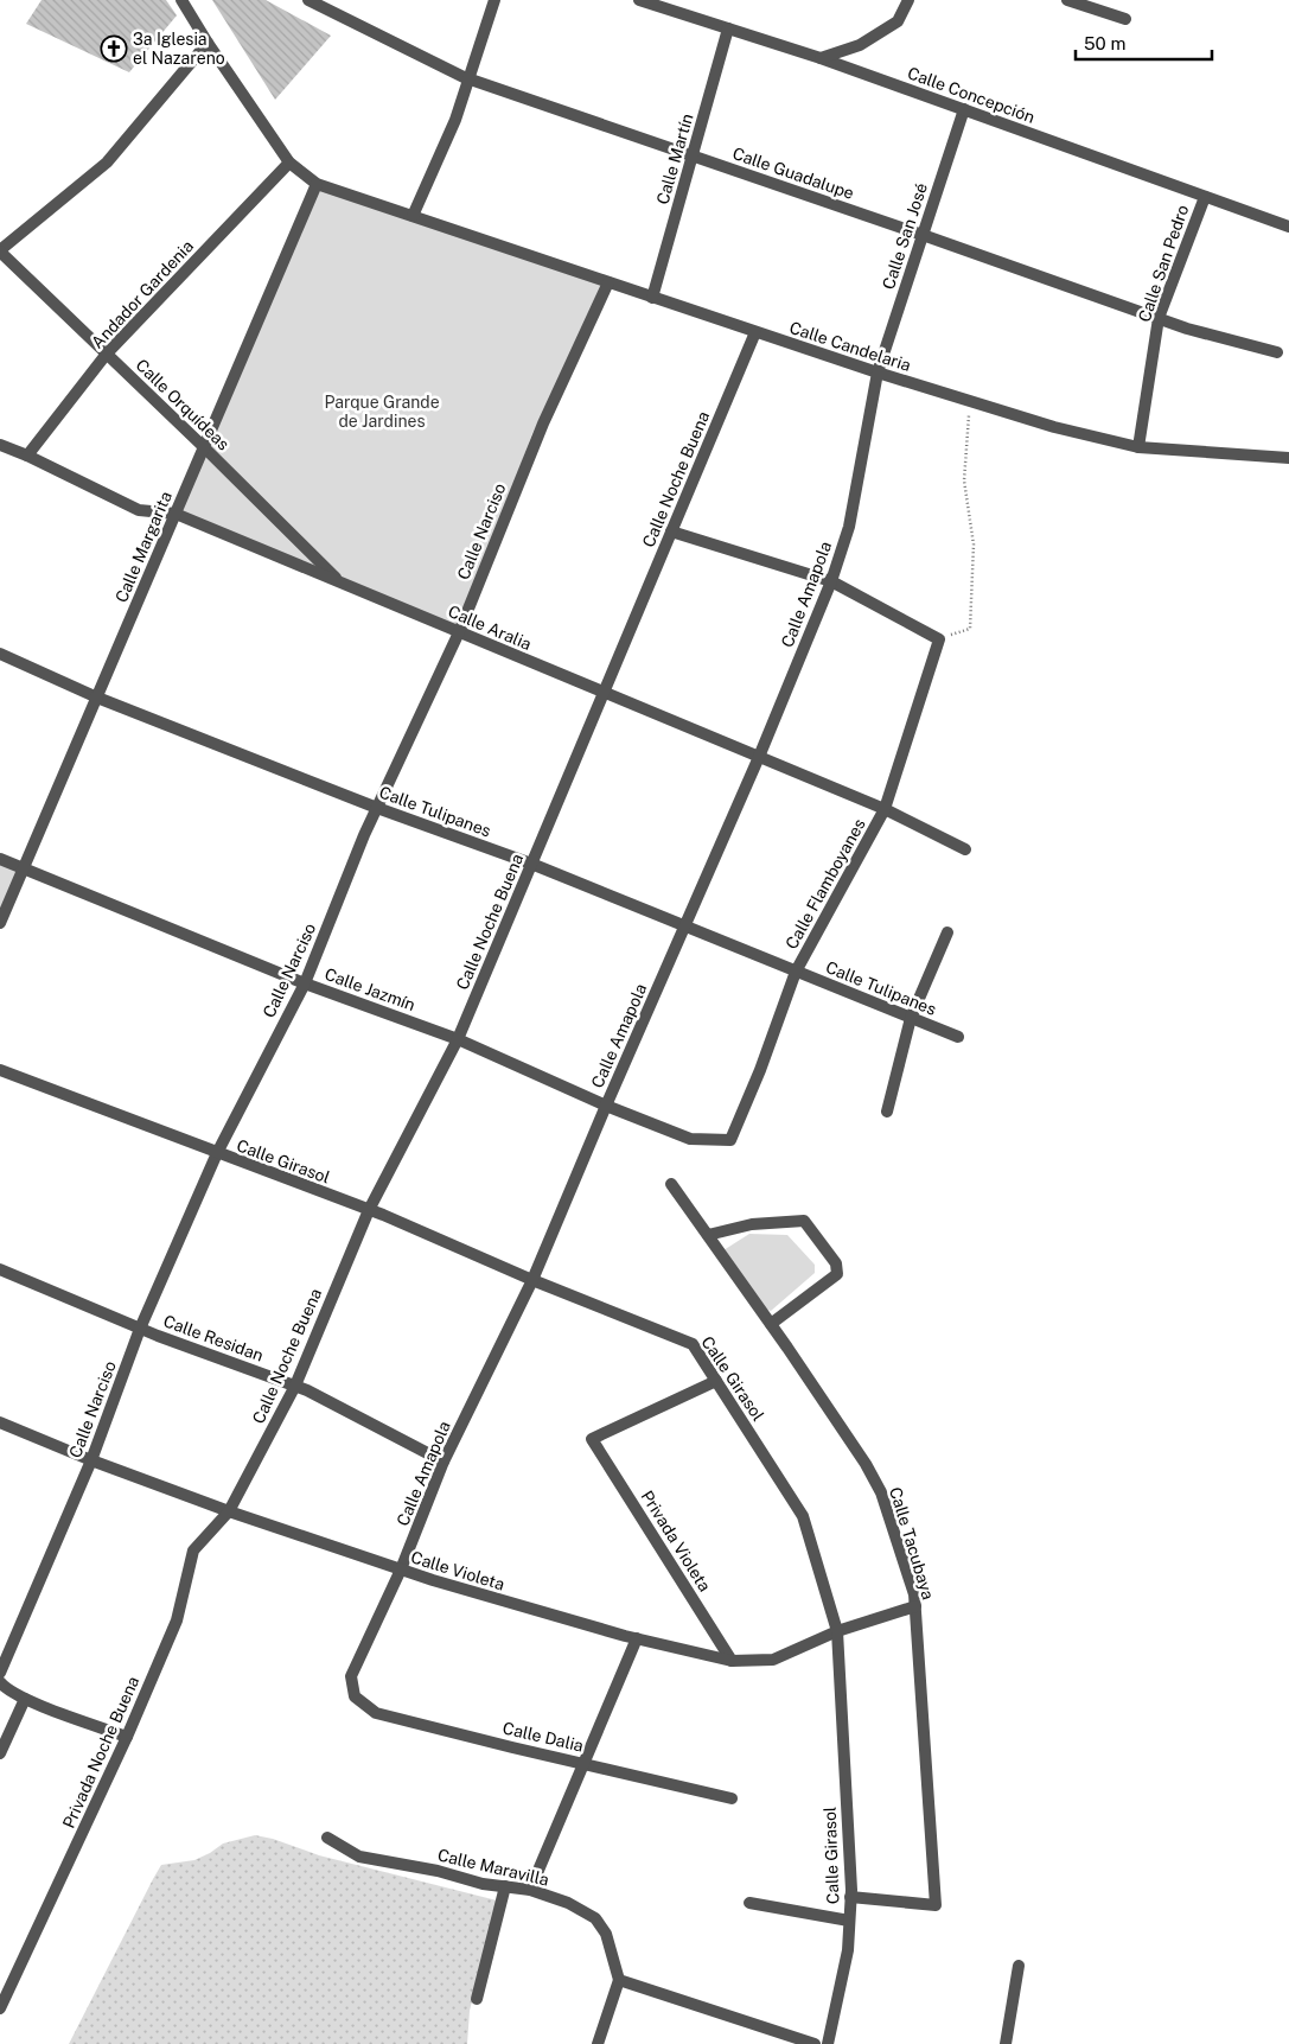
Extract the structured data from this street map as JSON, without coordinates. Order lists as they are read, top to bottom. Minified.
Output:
{"streets":{"street":["Calle Concepción","Calle Martín","Calle Guadalupe","Calle San José","Calle San Pedro","Andador Gardenia","Calle Candelaria","Calle Orquídeas","Calle Noche Buena","Calle Narciso","Calle Margarita","Calle Amapola","Calle Aralia","Calle Tulipanes","Calle Flamboyanes","Calle Jazmín","Calle Girasol","Calle Residan","Privada Violeta","Calle Tacubaya","Calle Violeta","Calle Dalia","Privada Noche Buena","Calle Maravilla"]},"crossings":[["Calle Concepción","Calle Martín"],["Calle Concepción","Calle San José"],["Calle Concepción","Calle San Pedro"],["Calle Martín","Calle Guadalupe"],["Calle Martín","Calle Candelaria"],["Calle Guadalupe","Calle San José"],["Calle Guadalupe","Calle San Pedro"],["Calle San José","Calle Candelaria"],["Calle San José","Calle Amapola"],["Calle San Pedro","Calle Candelaria"],["Andador Gardenia","Calle Candelaria"],["Andador Gardenia","Calle Orquídeas"],["Andador Gardenia","Calle Aralia"],["Calle Candelaria","Calle Noche Buena"],["Calle Candelaria","Calle Narciso"],["Calle Candelaria","Calle Margarita"],["Calle Candelaria","Calle Amapola"],["Calle Orquídeas","Calle Margarita"],["Calle Orquídeas","Calle Aralia"],["Calle Noche Buena","Calle Aralia"],["Calle Noche Buena","Calle Tulipanes"],["Calle Noche Buena","Calle Jazmín"],["Calle Noche Buena","Calle Girasol"],["Calle Noche Buena","Calle Residan"],["Calle Noche Buena","Calle Violeta"],["Calle Noche Buena","Privada Noche Buena"],["Calle Narciso","Calle Aralia"],["Calle Narciso","Calle Tulipanes"],["Calle Narciso","Calle Jazmín"],["Calle Narciso","Calle Girasol"],["Calle Narciso","Calle Residan"],["Calle Narciso","Calle Violeta"],["Calle Margarita","Calle Aralia"],["Calle Margarita","Calle Tulipanes"],["Calle Margarita","Calle Jazmín"],["Calle Amapola","Calle Aralia"],["Calle Amapola","Calle Tulipanes"],["Calle Amapola","Calle Jazmín"],["Calle Amapola","Calle Girasol"],["Calle Amapola","Calle Residan"],["Calle Amapola","Calle Violeta"],["Calle Amapola","Calle Dalia"],["Calle Aralia","Calle Flamboyanes"],["Calle Tulipanes","Calle Flamboyanes"],["Calle Flamboyanes","Calle Jazmín"],["Calle Girasol","Privada Violeta"],["Calle Girasol","Calle Tacubaya"],["Calle Girasol","Calle Violeta"],["Privada Violeta","Calle Violeta"],["Calle Tacubaya","Calle Violeta"],["Calle Violeta","Privada Noche Buena"]],"parks":["Parque Grande de Jardines"],"places":{"church":["3a Iglesia el Nazareno"]},"scale_bar":"50 m"}
